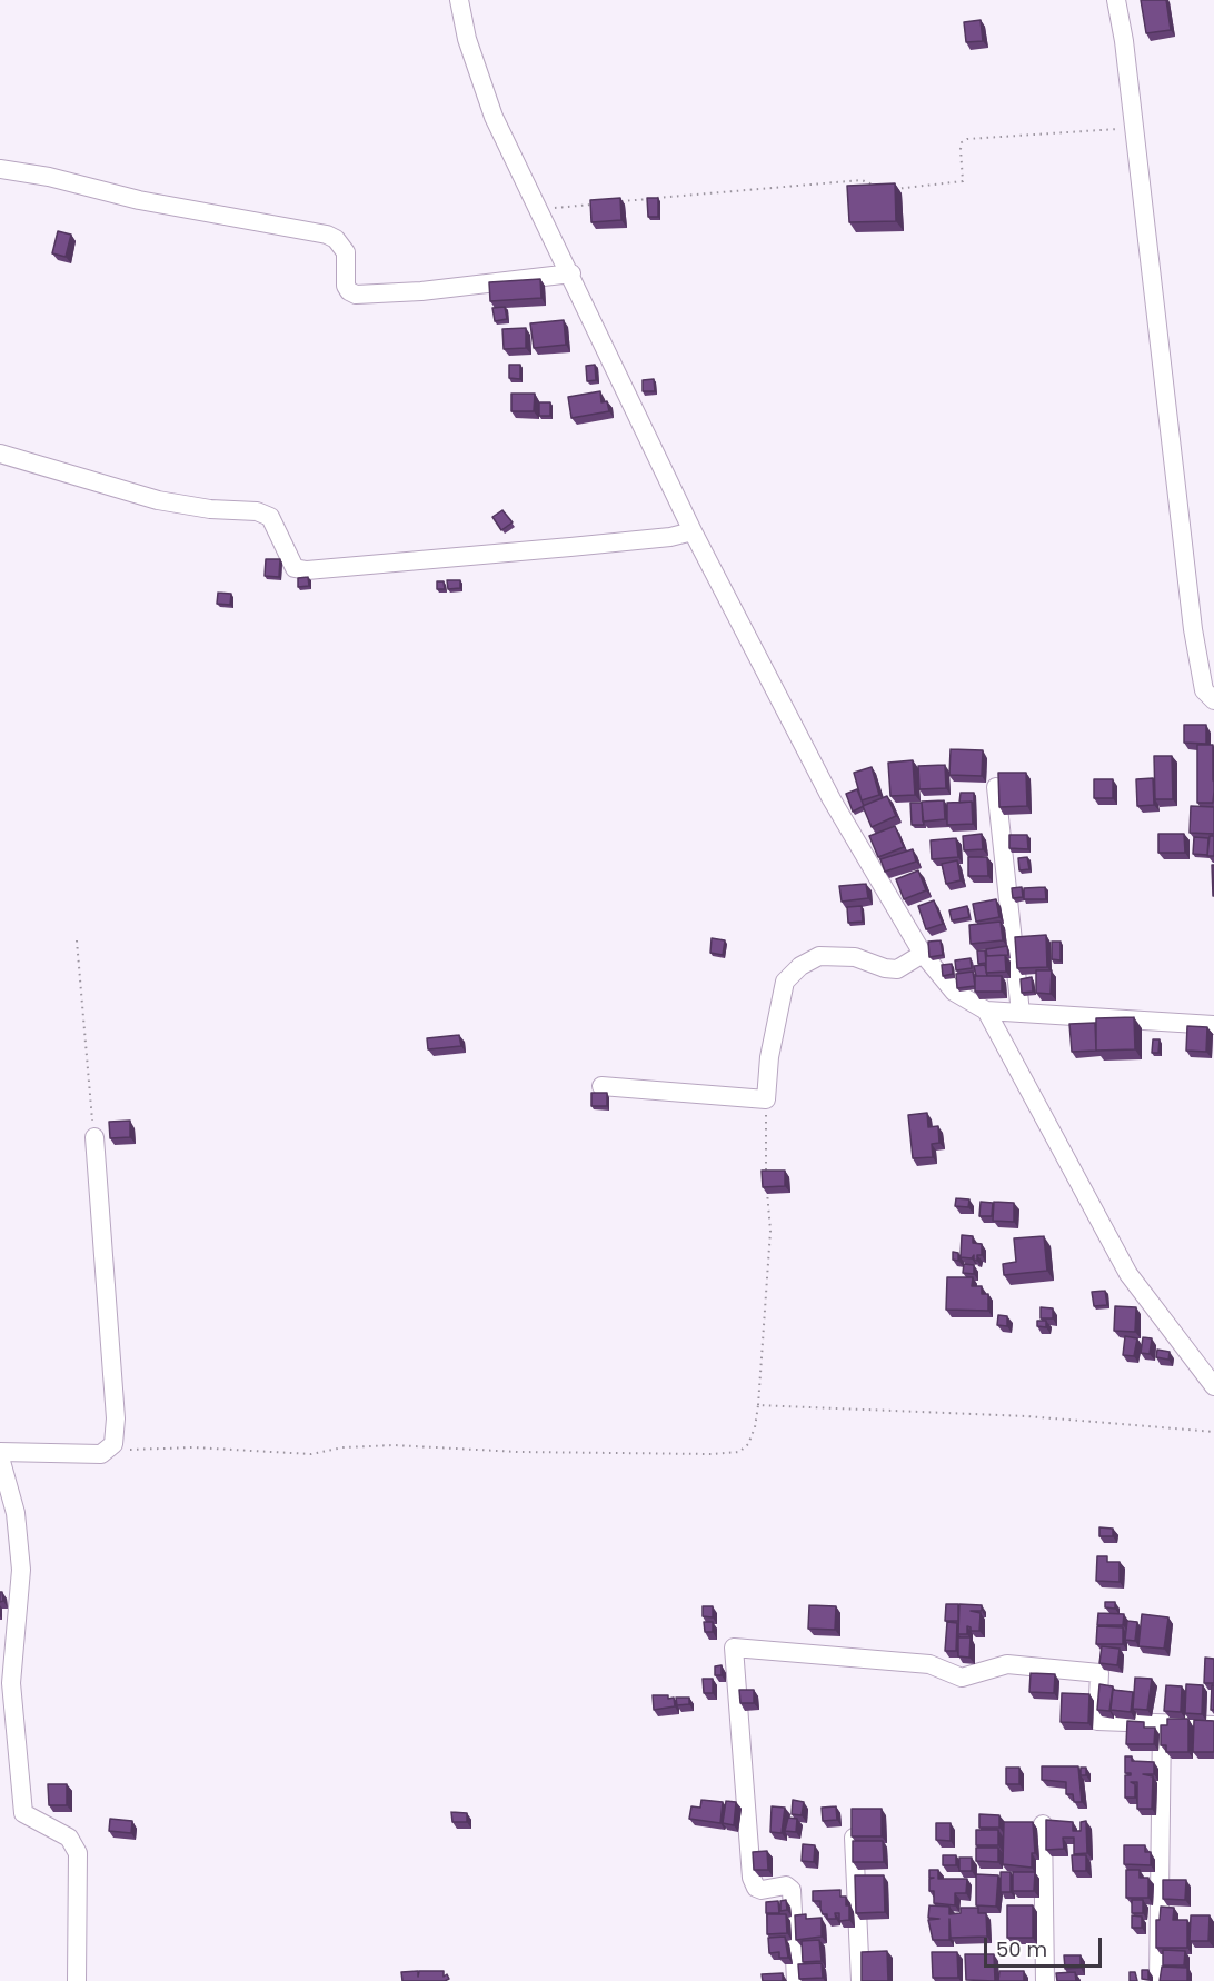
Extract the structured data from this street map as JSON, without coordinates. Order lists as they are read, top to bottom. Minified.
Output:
{"scale_bar":"50 m"}
